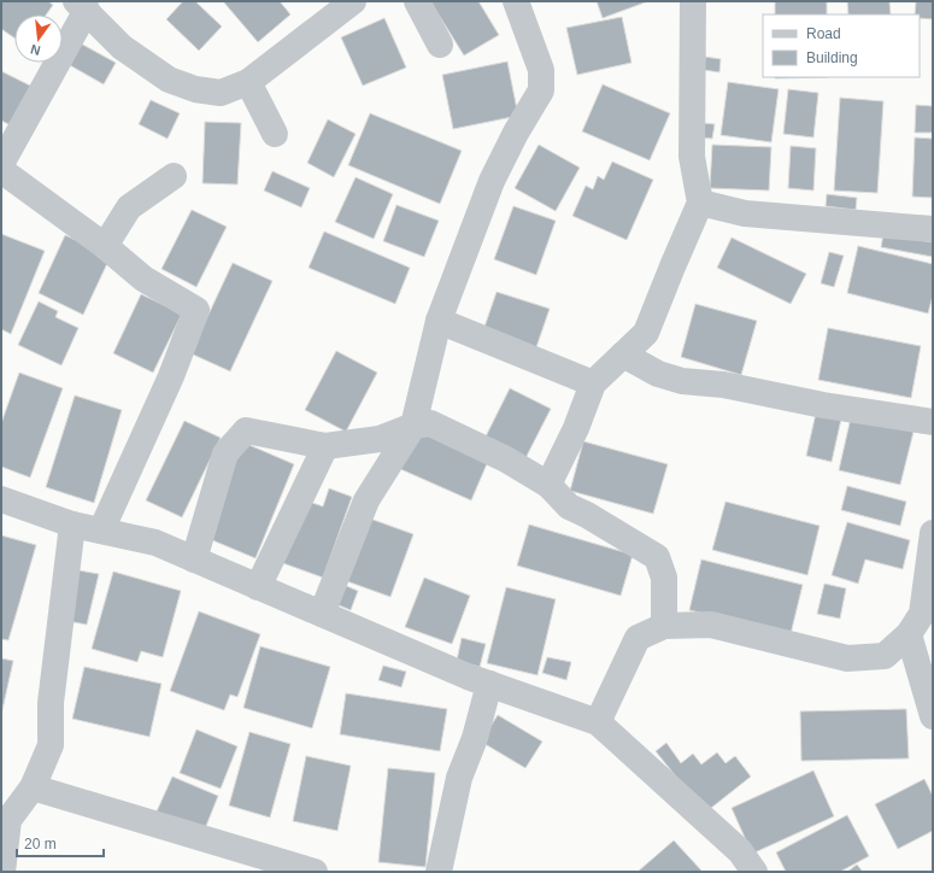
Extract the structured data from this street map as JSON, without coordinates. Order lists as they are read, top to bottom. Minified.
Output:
{"legend":["Road","Building"],"scale_bar":"20 m","north":"bottom"}
